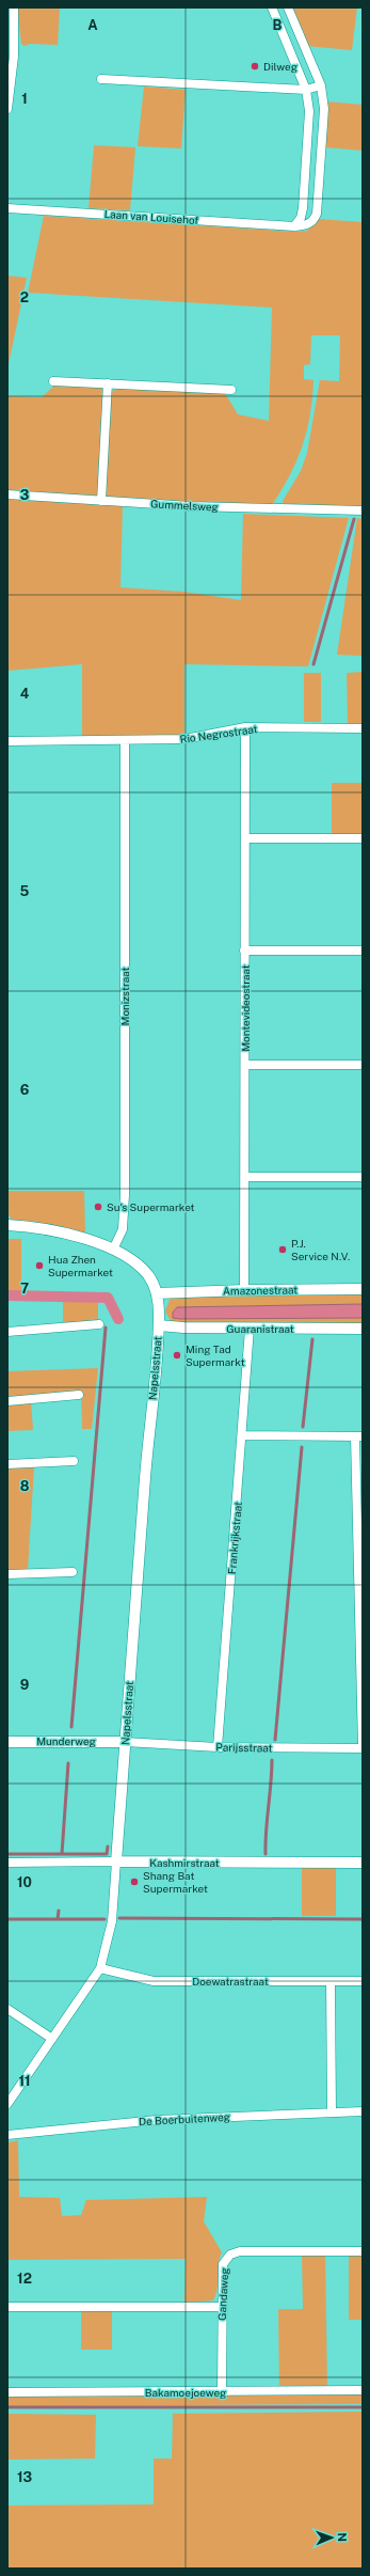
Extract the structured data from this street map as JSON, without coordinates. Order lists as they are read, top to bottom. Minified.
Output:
{"streets":{"street":["Laan van Louisehof","Gummelsweg","Rio Negrostraat","Monizstraat","Montevideostraat","Amazonestraat","Guaranistraat","Napelsstraat","Frankrijkstraat","Munderweg","Parijsstraat","Kashmirstraat","Doewatrastraat","De Boerbuitenweg","Gandaweg","Bakamoejoeweg"]},"crossings":[["Rio Negrostraat","Monizstraat"],["Rio Negrostraat","Montevideostraat"],["Montevideostraat","Amazonestraat"],["Amazonestraat","Napelsstraat"],["Guaranistraat","Napelsstraat"],["Guaranistraat","Frankrijkstraat"],["Napelsstraat","Munderweg"],["Napelsstraat","Parijsstraat"],["Napelsstraat","Kashmirstraat"],["Napelsstraat","Doewatrastraat"],["Frankrijkstraat","Parijsstraat"],["Munderweg","Parijsstraat"],["Gandaweg","Bakamoejoeweg"]],"places":["Dilweg","Su's Supermarket","P.J. Service N.V.","Hua Zhen Supermarket","Ming Tad Supermarkt","Shang Bat Supermarket"],"north":"right","grid":{"columns":["A","B"],"rows":["1","2","3","4","5","6","7","8","9","10","11","12","13"]}}
